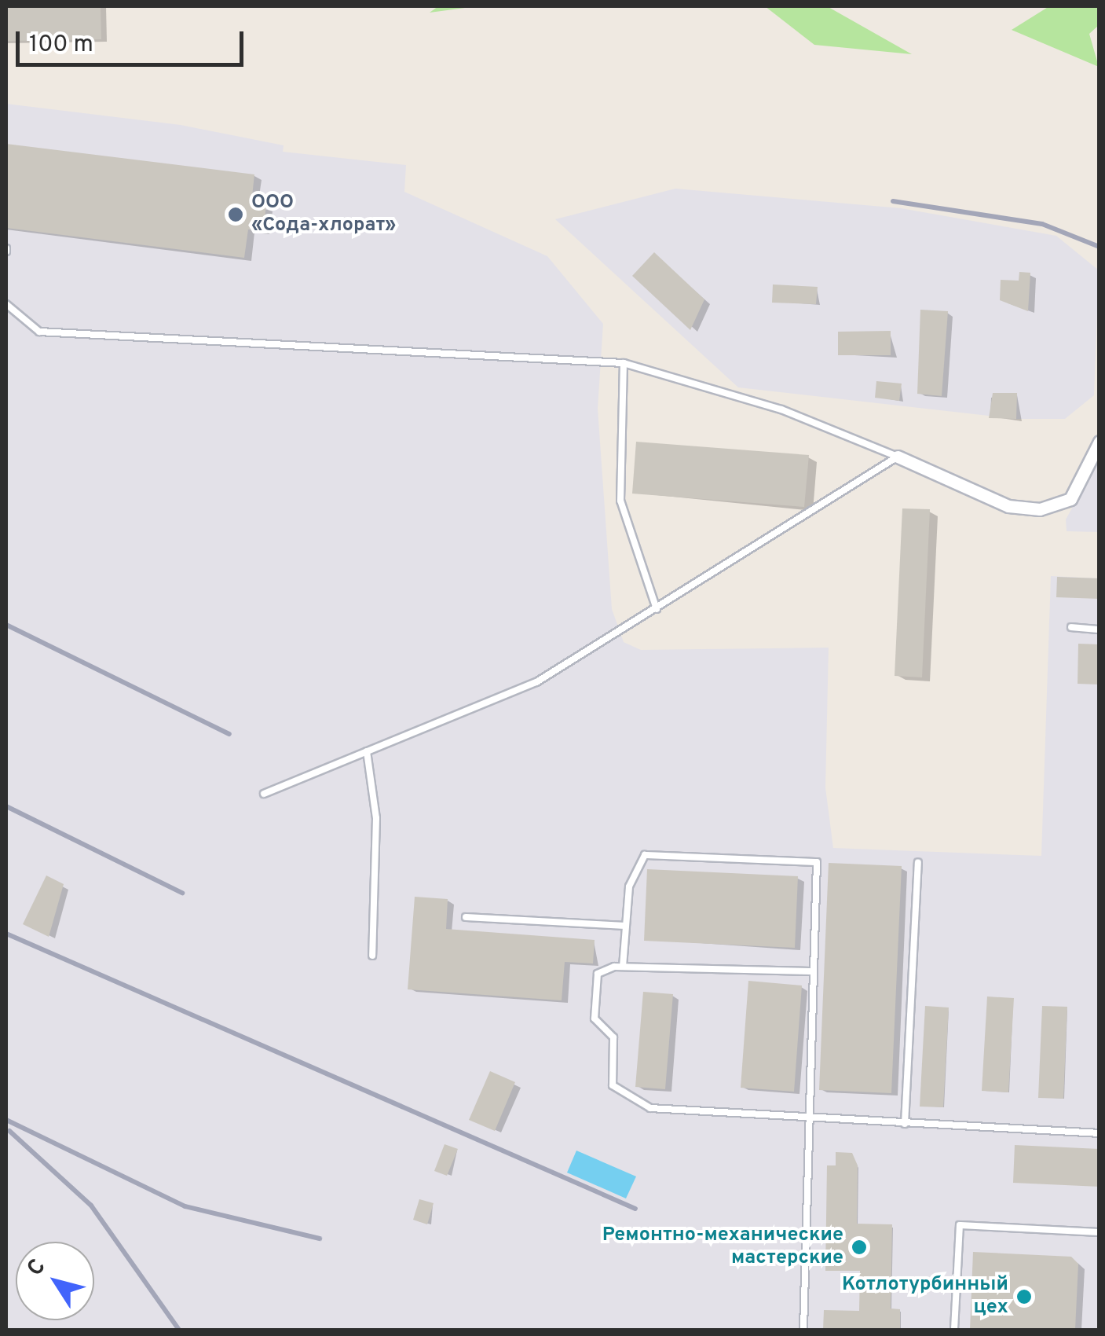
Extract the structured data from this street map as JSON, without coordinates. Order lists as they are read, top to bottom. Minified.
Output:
{"places":["ООО «Сода-хлорат»","Ремонтно-механические мастерские","Котлотурбинный цех"],"scale_bar":"100 m","north":"top left"}
